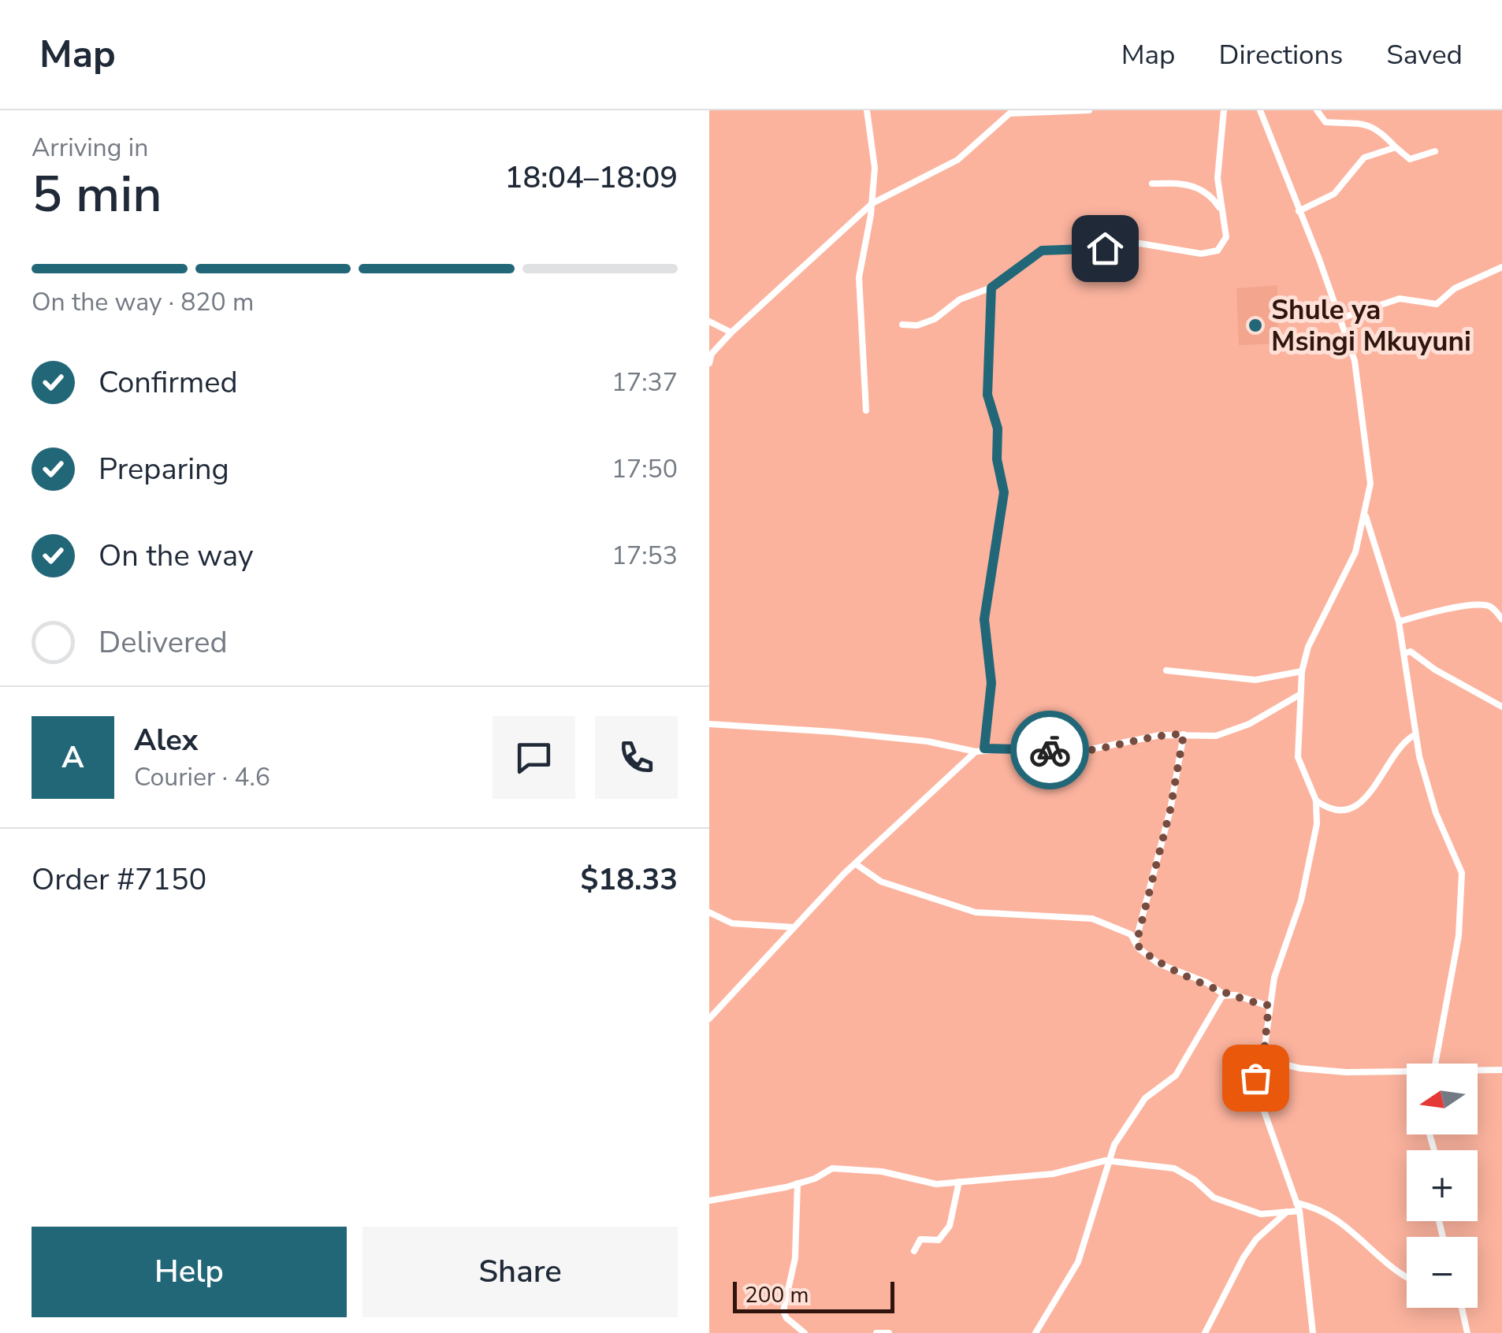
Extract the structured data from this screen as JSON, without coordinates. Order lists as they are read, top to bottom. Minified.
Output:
{"places":["Shule ya Msingi Mkuyuni"],"scale_bar":"200 m","north":"left","page":{"header":"Map","nav":["Map","Directions","Saved"],"heading":["5 min","Arriving in","18:04–18:09"],"panel":["Alex","Courier · 4.6","Order #7150","$18.33"],"bar":"On the way · 820 m","list":[["Confirmed","17:37"],["Preparing","17:50"],["On the way","17:53"],"Delivered"],"round":"A","map_buttons":["+","−"],"buttons":["Help","Share"],"scale":"200 m"}}
